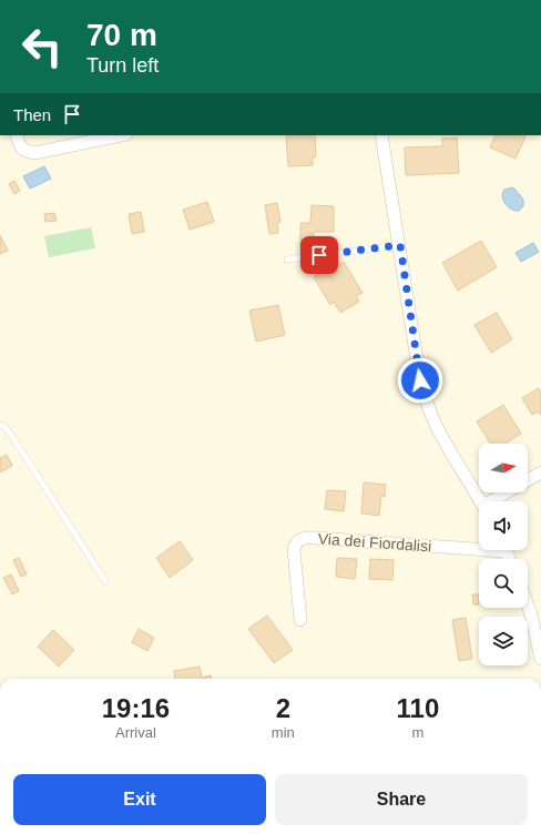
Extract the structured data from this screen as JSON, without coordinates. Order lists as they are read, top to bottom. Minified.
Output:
{"streets":{"street":["Via dei Fiordalisi"]},"north":"right","page":{"turn":["70 m","Turn left"],"then":"Then","eta":["19:16","Arrival","2","min","110","m"],"buttons":["Exit","Share"]}}
